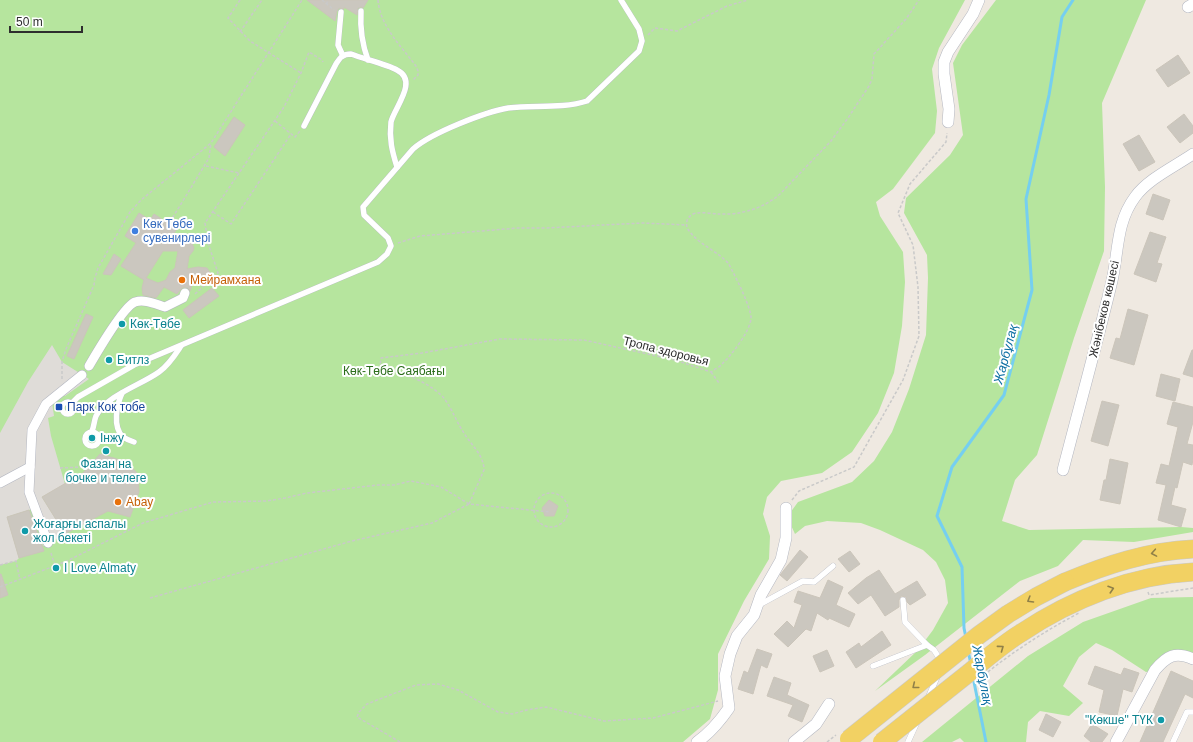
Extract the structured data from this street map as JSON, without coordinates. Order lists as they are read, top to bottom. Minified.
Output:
{"streets":{"street":["Жәнібеков көшесі"],"path":["Тропа здоровья"]},"water":["Жарбұлақ"],"parks":["Көк-Төбе Саябағы"],"places":{"other":["Көк Төбе сувенирлері","Мейрамхана","Көк-Төбе","Битлз","Інжу","Фазан на бочке и телеге","Abay","Жоғарғы аспалы жол бекеті","I Love Almaty","\"Көкше\" ТҮК"],"transit":["Парк Кок тобе"]},"scale_bar":"50 m"}
